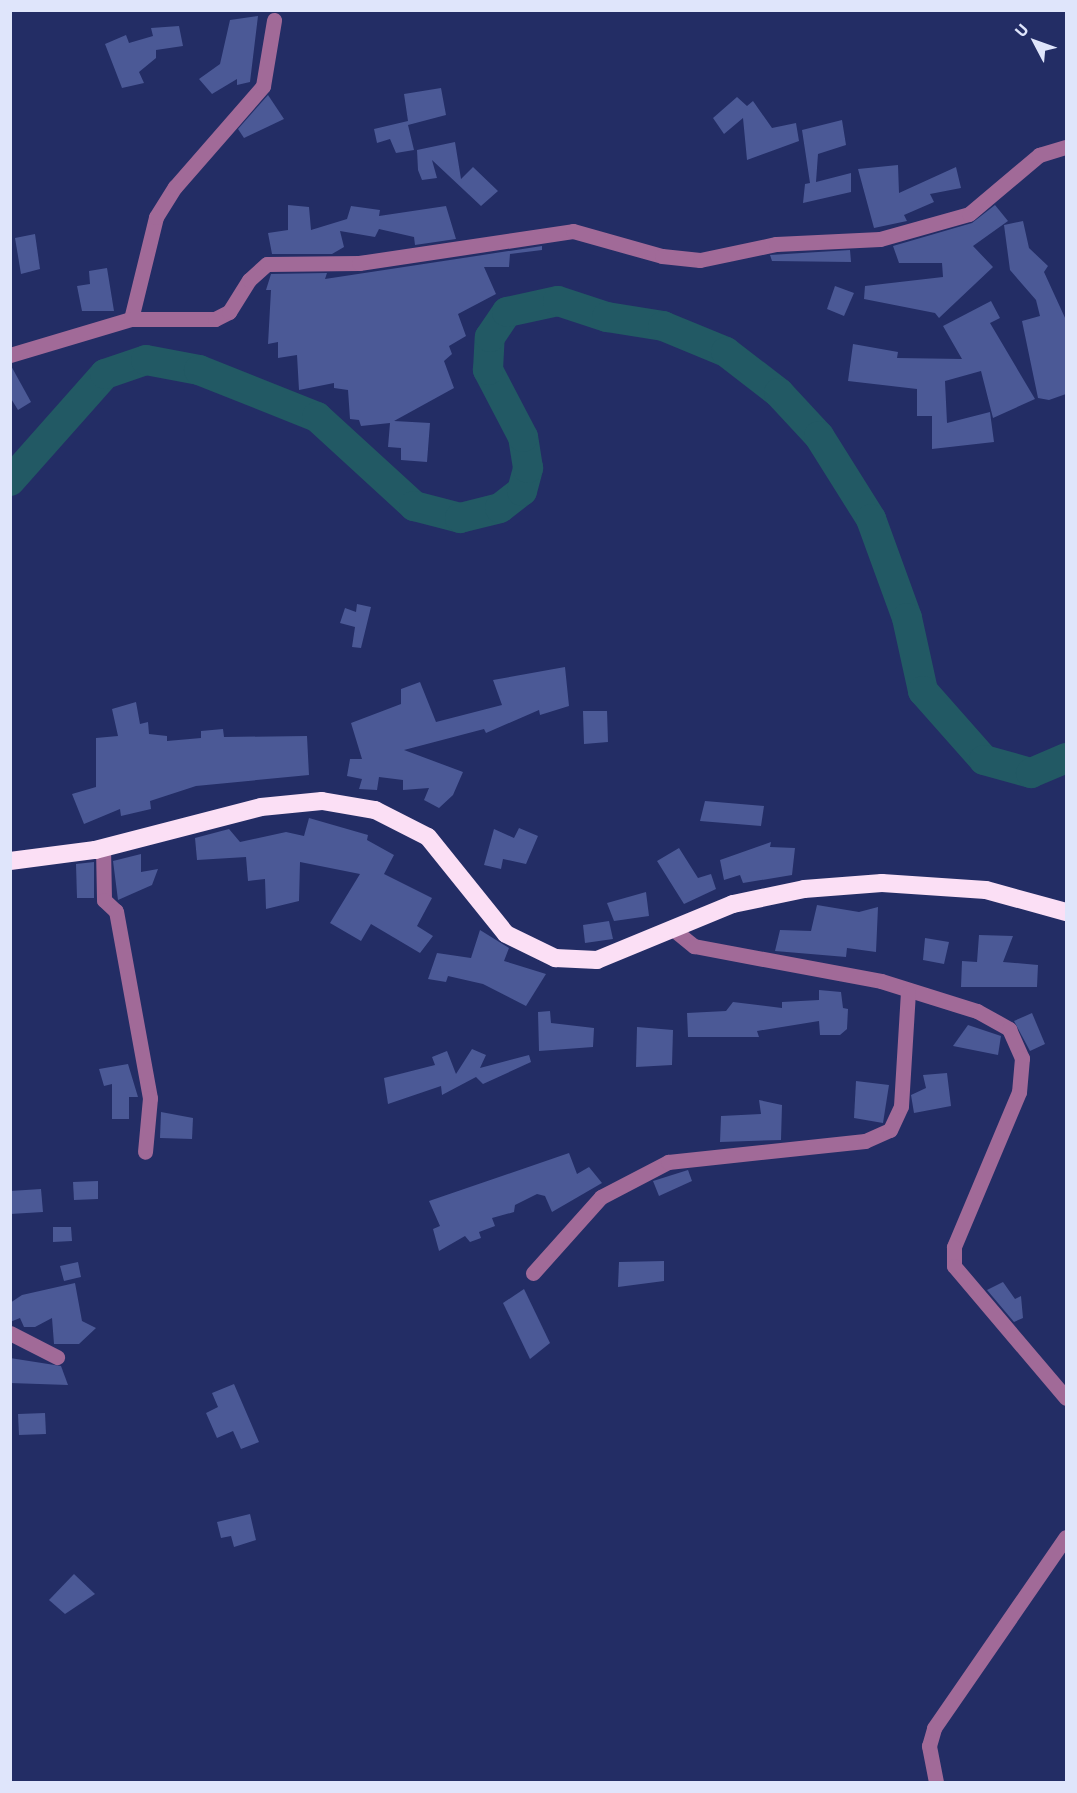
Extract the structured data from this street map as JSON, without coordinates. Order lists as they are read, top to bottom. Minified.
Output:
{"north":"top left"}
